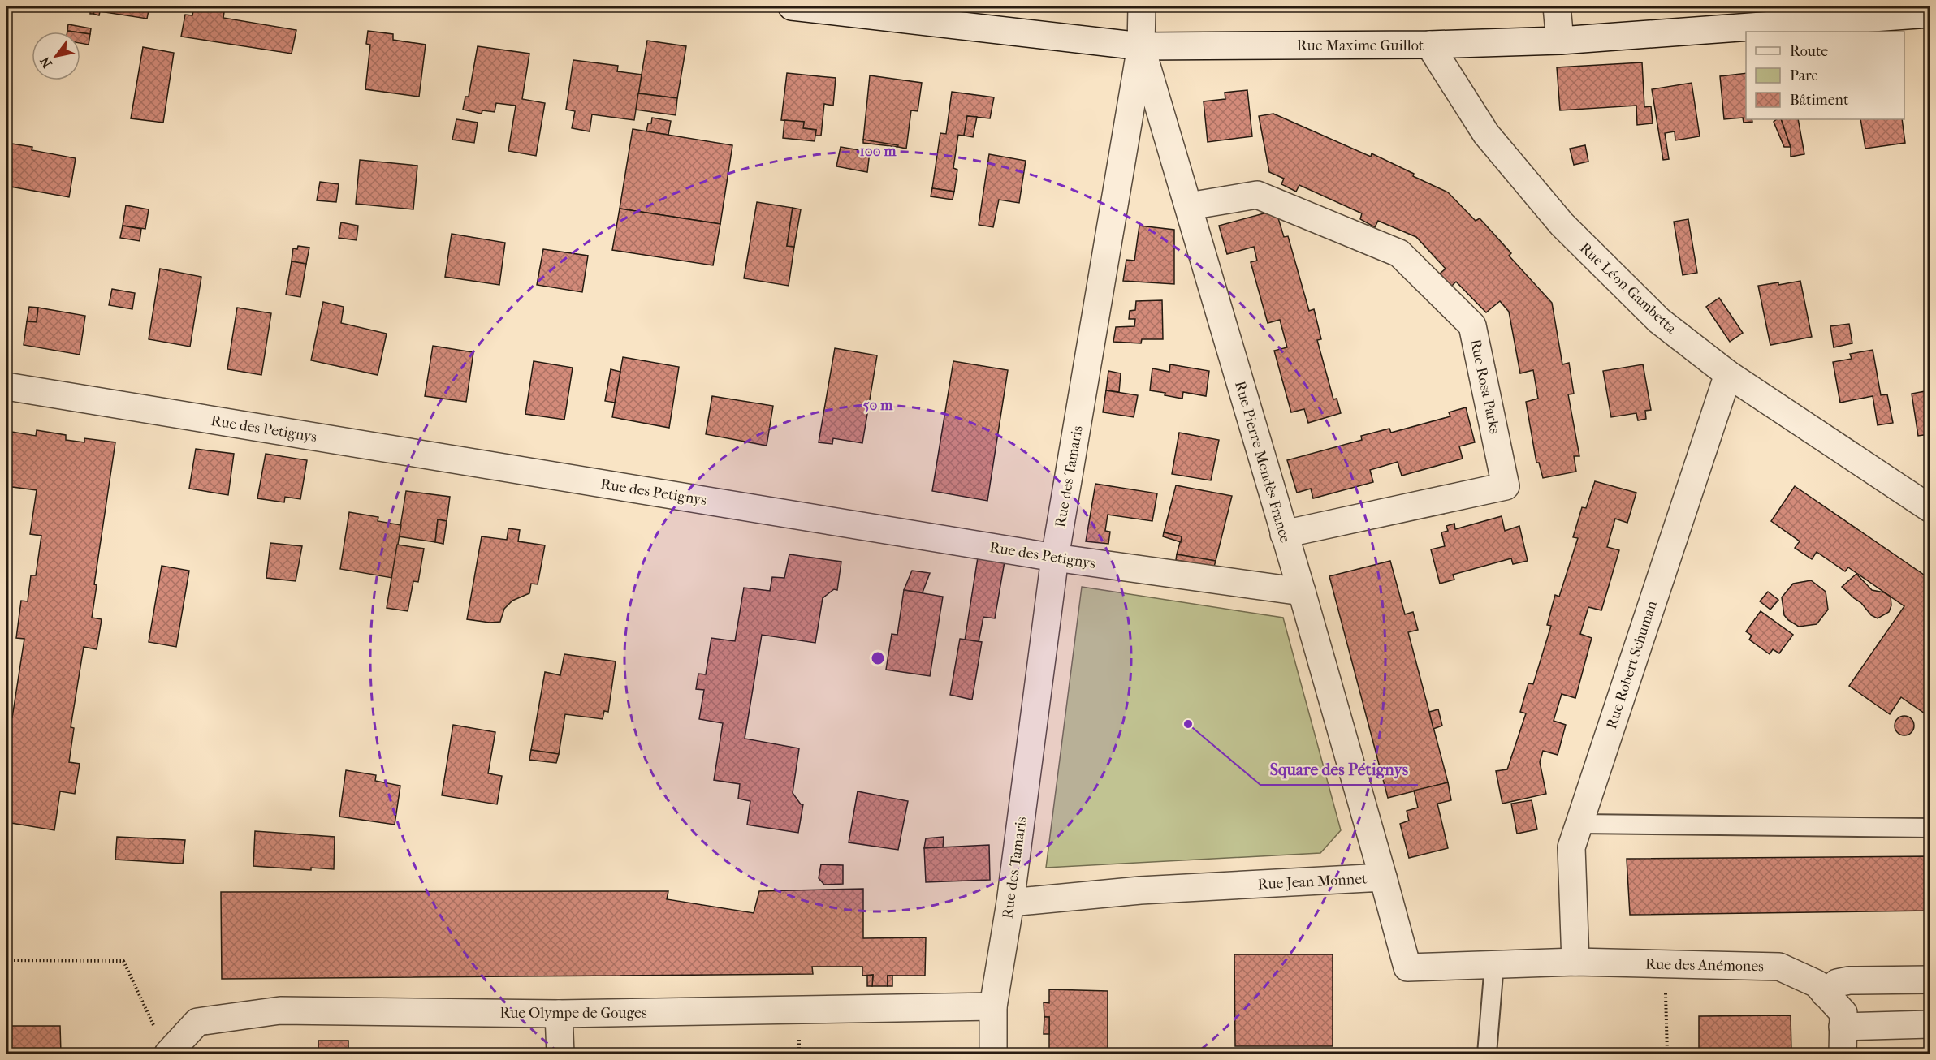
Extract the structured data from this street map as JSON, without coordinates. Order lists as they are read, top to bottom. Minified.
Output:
{"streets":{"street":["Rue Maxime Guillot","Rue Léon Gambetta","Rue Rosa Parks","Rue des Petignys","Rue Pierre Mendès France","Rue des Tamaris","Rue Robert Schuman","Rue Jean Monnet","Rue des Anémones","Rue Olympe de Gouges"]},"crossings":[["Rue Maxime Guillot","Rue Léon Gambetta"],["Rue Maxime Guillot","Rue Pierre Mendès France"],["Rue Maxime Guillot","Rue des Tamaris"],["Rue Léon Gambetta","Rue Robert Schuman"],["Rue Rosa Parks","Rue Pierre Mendès France"],["Rue des Petignys","Rue Pierre Mendès France"],["Rue des Petignys","Rue des Tamaris"],["Rue Pierre Mendès France","Rue des Tamaris"],["Rue Pierre Mendès France","Rue Jean Monnet"],["Rue des Tamaris","Rue Jean Monnet"],["Rue des Tamaris","Rue Olympe de Gouges"],["Rue Robert Schuman","Rue Jean Monnet"],["Rue Robert Schuman","Rue des Anémones"],["Rue Jean Monnet","Rue des Anémones"]],"places":["Square des Pétignys"],"legend":["Route","Parc","Bâtiment"],"north":"bottom left","rings":["100 m","50 m"]}
